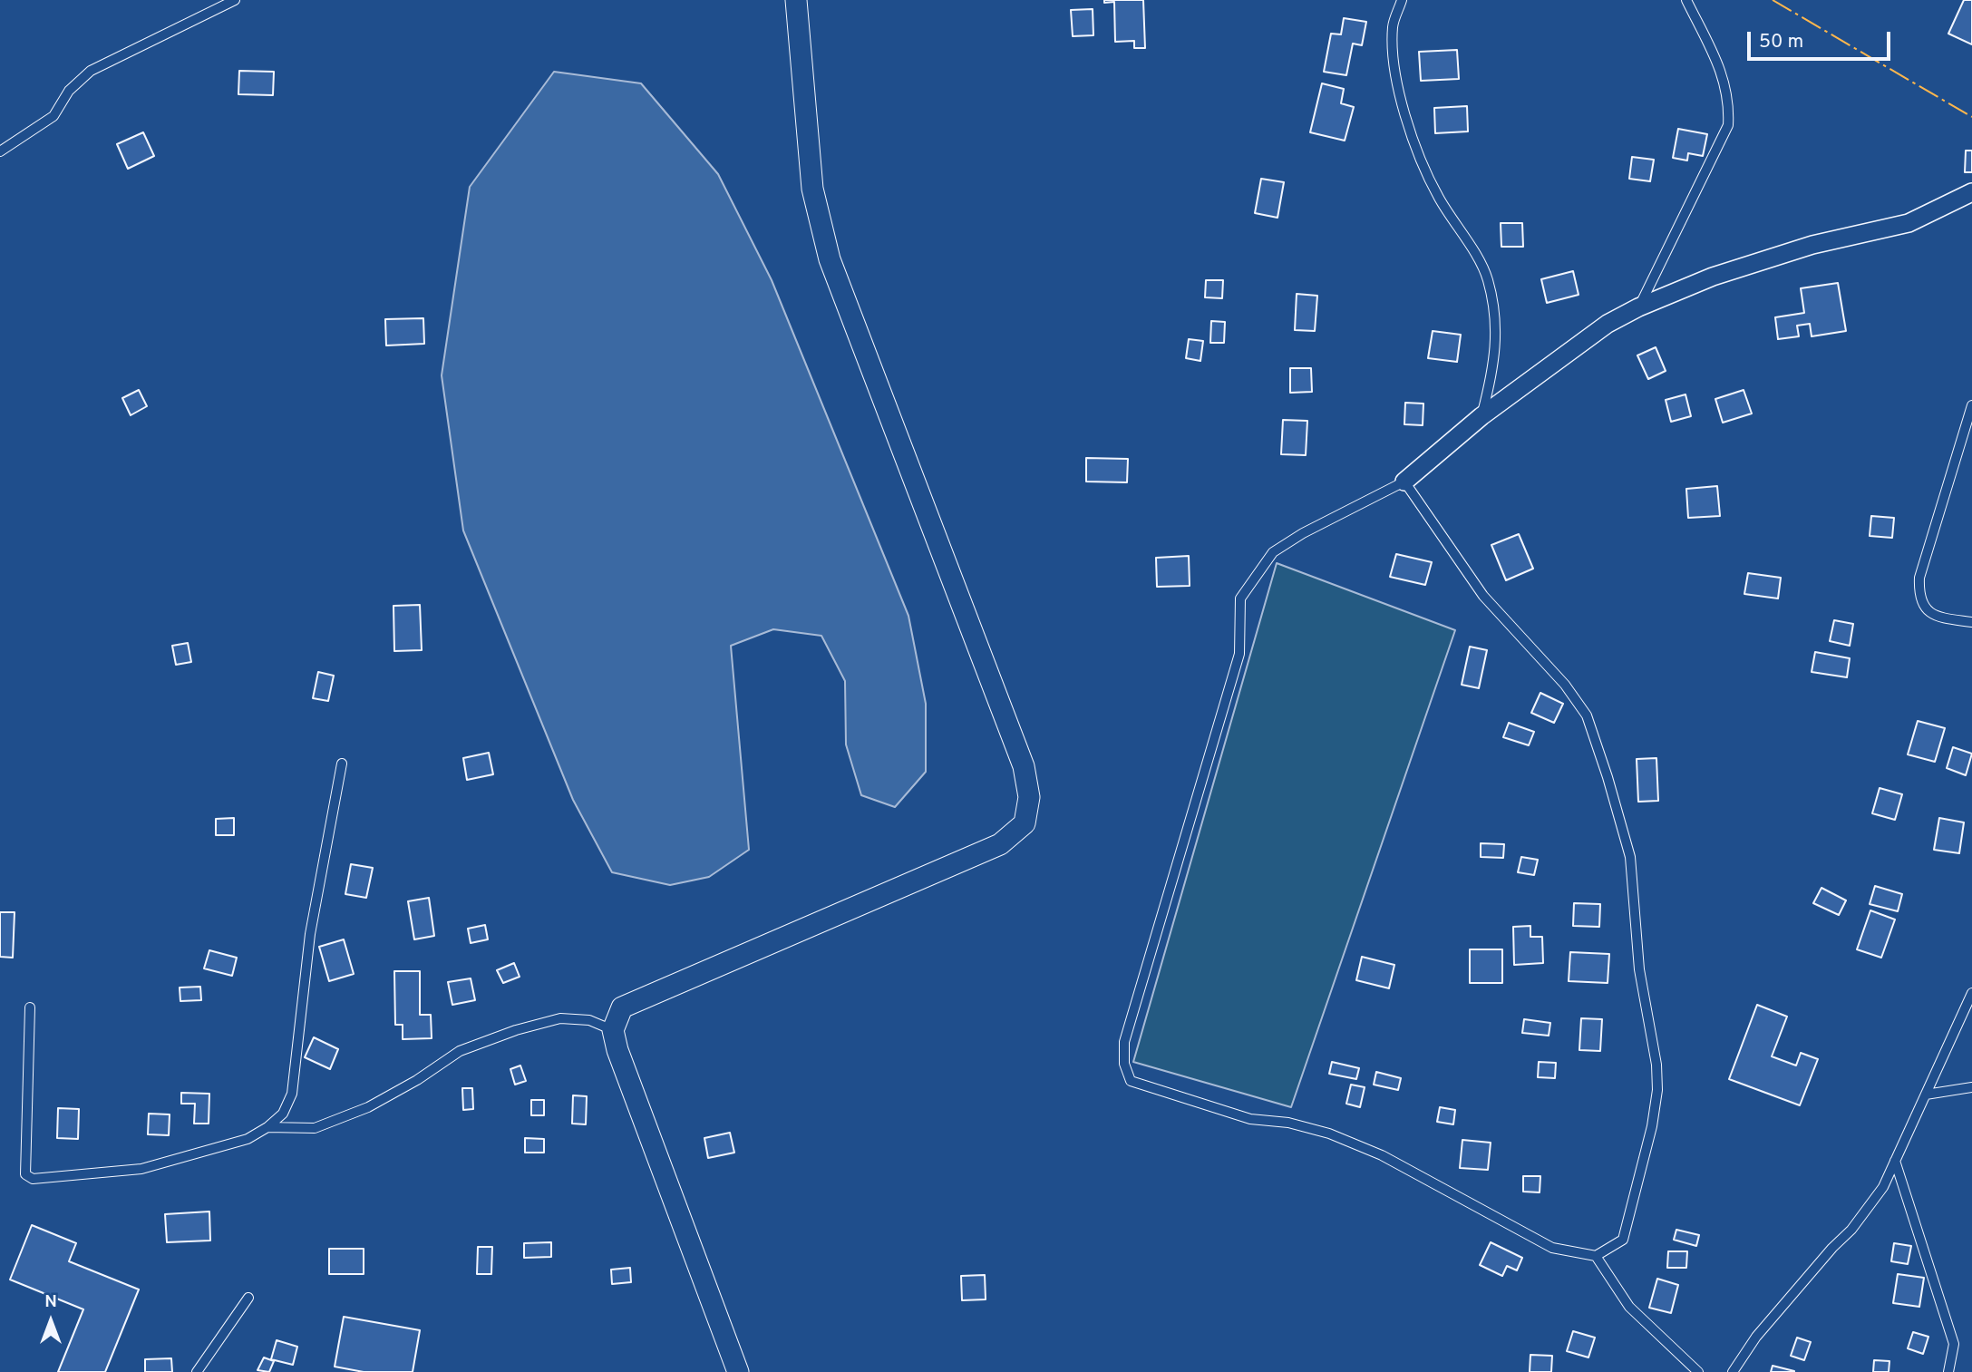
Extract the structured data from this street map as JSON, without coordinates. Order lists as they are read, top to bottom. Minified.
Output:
{"scale_bar":"50 m","north":"top"}
